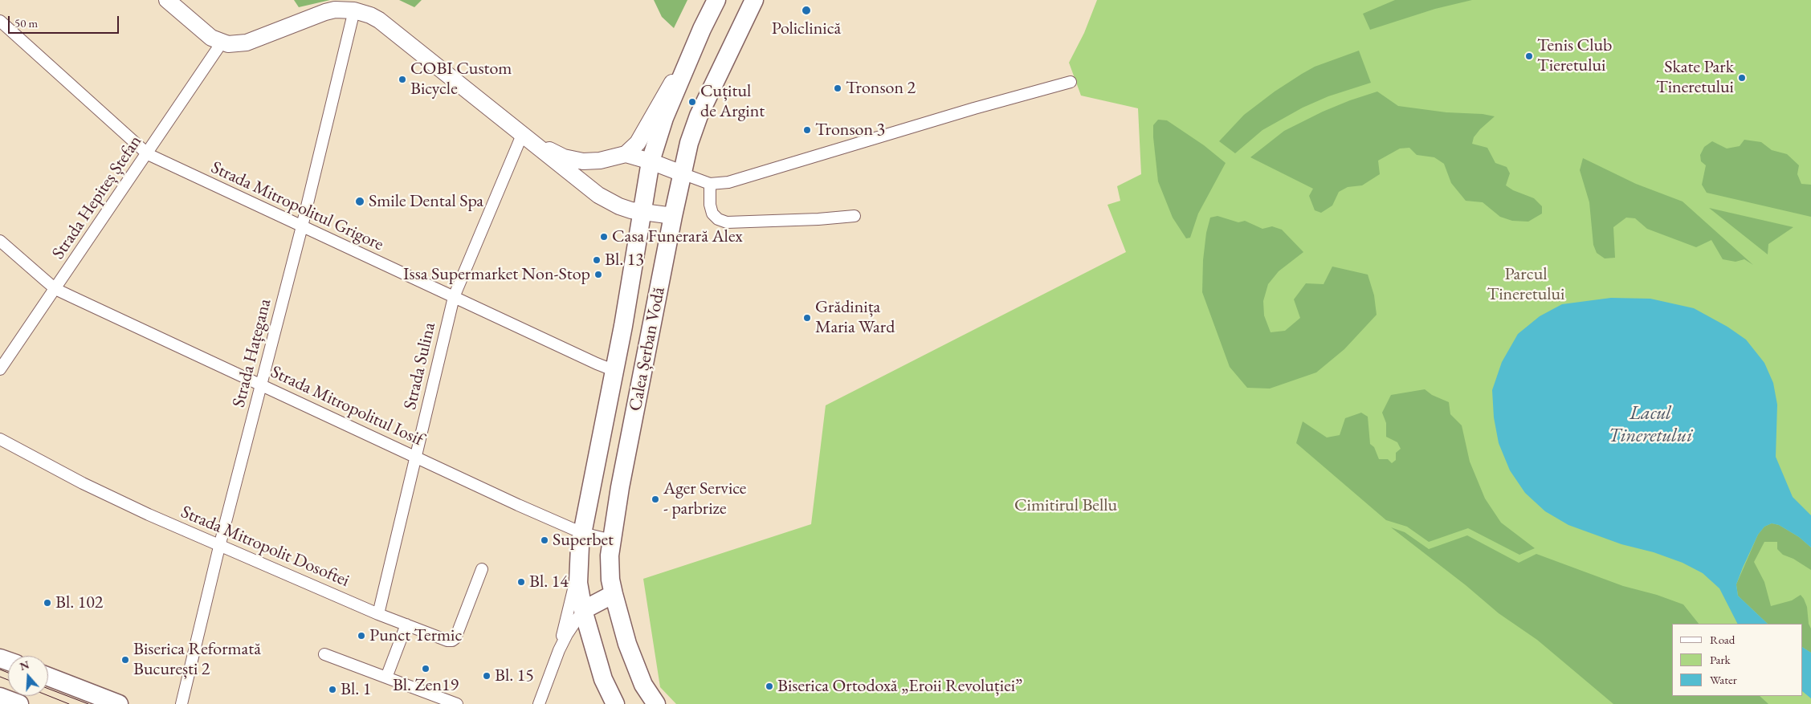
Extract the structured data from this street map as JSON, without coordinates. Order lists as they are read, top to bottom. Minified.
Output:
{"streets":{"main road":["Calea Șerban Vodă"],"street":["Strada Hepiteș Ștefan","Strada Mitropolitul Grigore","Strada Hațegana","Strada Sulina","Strada Mitropolitul Iosif","Strada Mitropolit Dosoftei"]},"crossings":[["Strada Hepiteș Ștefan","Strada Mitropolitul Grigore"],["Strada Hepiteș Ștefan","Strada Mitropolitul Iosif"],["Strada Mitropolitul Grigore","Calea Șerban Vodă"],["Strada Mitropolitul Grigore","Strada Hațegana"],["Strada Mitropolitul Grigore","Strada Sulina"],["Calea Șerban Vodă","Strada Mitropolitul Iosif"],["Strada Hațegana","Strada Mitropolitul Iosif"],["Strada Hațegana","Strada Mitropolit Dosoftei"],["Strada Sulina","Strada Mitropolitul Iosif"],["Strada Sulina","Strada Mitropolit Dosoftei"]],"water":["Lacul Tineretului"],"parks":["Parcul Tineretului","Cimitirul Bellu"],"places":["Policlinică","Tenis Club Tieretului","Skate Park Tineretului","COBI Custom Bicycle","Tronson 2","Cuțitul de Argint","Tronson 3","Smile Dental Spa","Casa Funerară Alex","Bl. 13","Issa Supermarket Non-Stop","Grădinița Maria Ward","Ager Service - parbrize","Superbet","Bl. 14","Bl. 102","Punct Termic","Biserica Reformată București 2","Bl. Zen19","Bl. 15","Biserica Ortodoxă „Eroii Revoluției”","Bl. 1"],"legend":["Road","Park","Water"],"scale_bar":"50 m","north":"top"}
